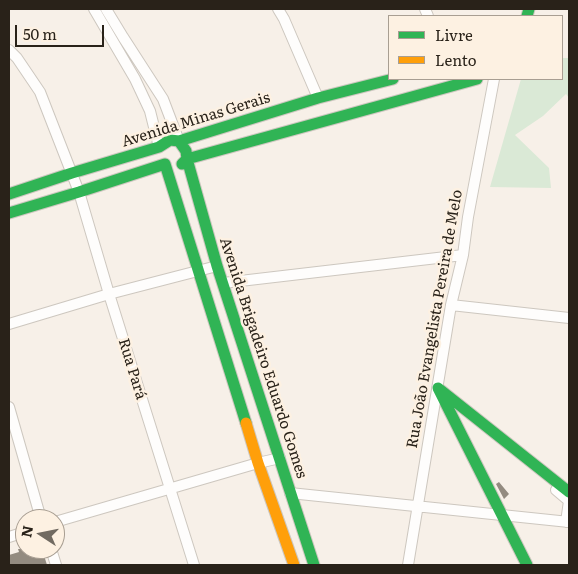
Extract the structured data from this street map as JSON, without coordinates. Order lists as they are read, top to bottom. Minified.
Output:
{"streets":{"street":["Avenida Minas Gerais","Rua João Evangelista Pereira de Melo","Avenida Brigadeiro Eduardo Gomes","Rua Pará"]},"crossings":[["Avenida Minas Gerais","Avenida Brigadeiro Eduardo Gomes"],["Avenida Minas Gerais","Rua Pará"]],"legend":["Livre","Lento"],"scale_bar":"50 m","north":"left"}
